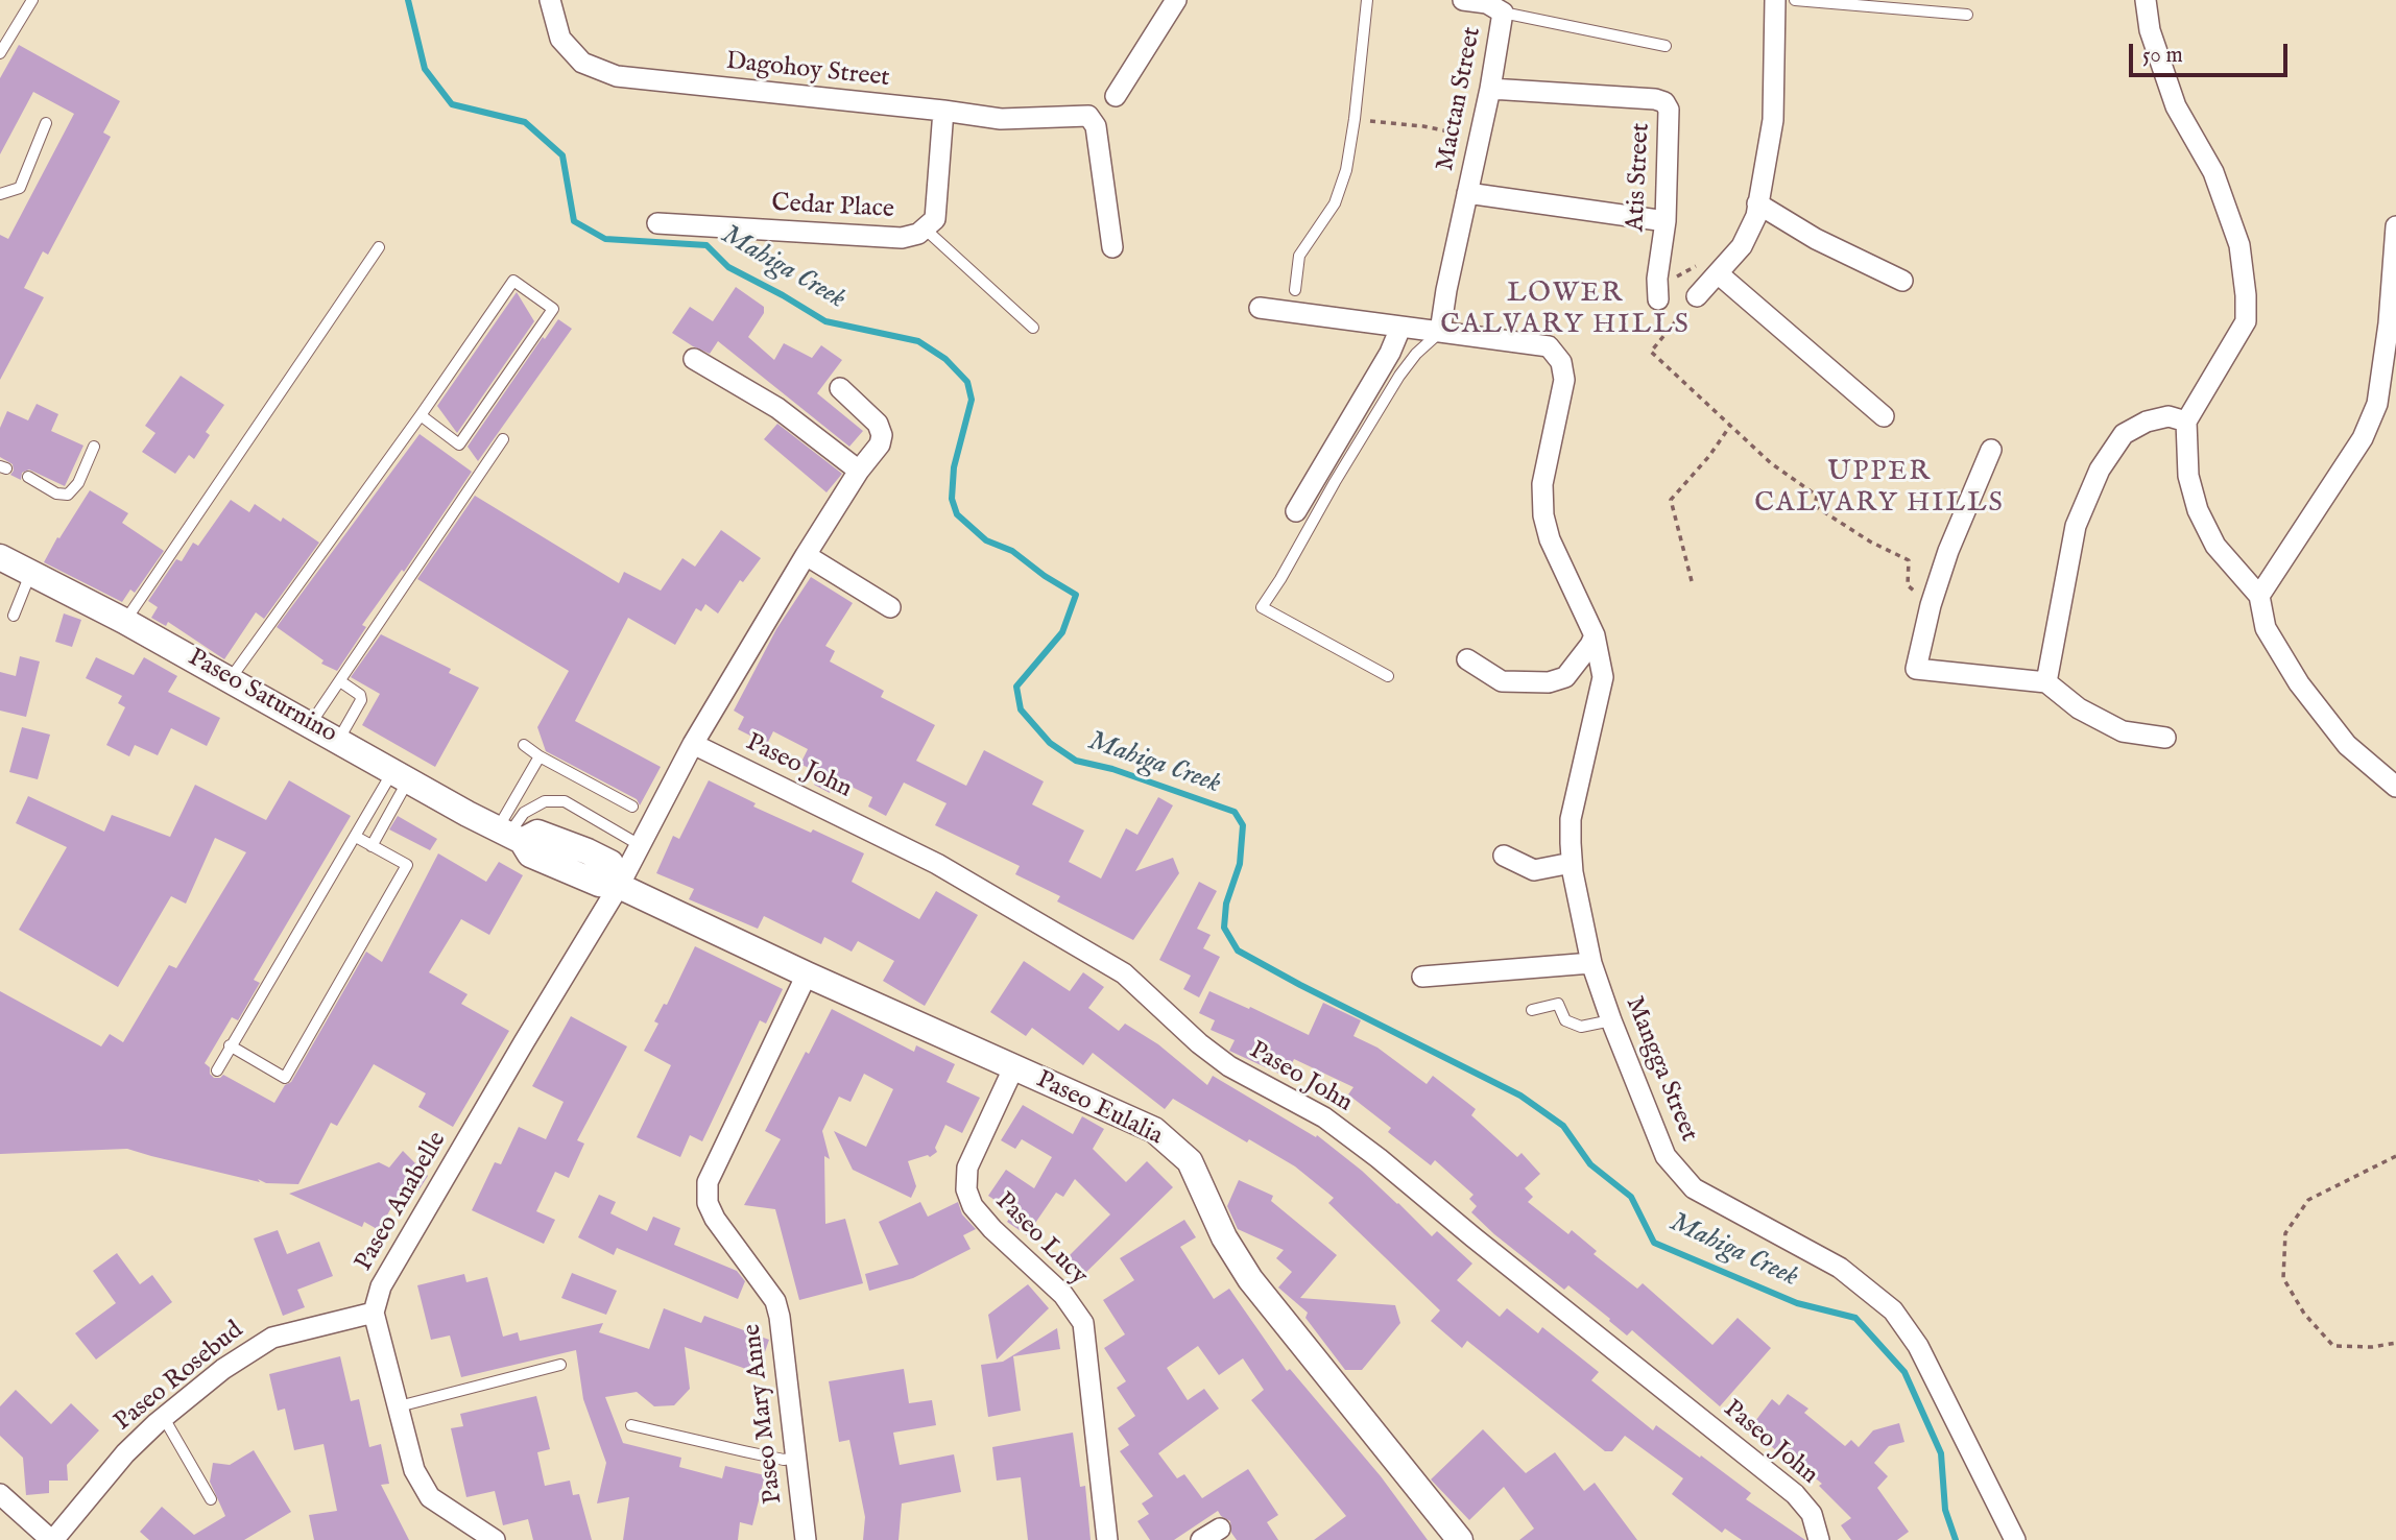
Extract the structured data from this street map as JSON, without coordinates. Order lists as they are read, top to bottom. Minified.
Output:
{"streets":{"street":["Dagohoy Street","Mactan Street","Atis Street","Cedar Place","Paseo Saturnino","Paseo John","Mangga Street","Paseo Eulalia","Paseo Anabelle","Paseo Lucy","Paseo Rosebud","Paseo Mary Anne"]},"crossings":[["Dagohoy Street","Cedar Place"],["Mactan Street","Atis Street"],["Mactan Street","Mangga Street"],["Paseo Saturnino","Paseo Eulalia"],["Paseo Saturnino","Paseo Anabelle"],["Paseo John","Paseo Anabelle"],["Paseo Eulalia","Paseo Anabelle"],["Paseo Eulalia","Paseo Lucy"],["Paseo Eulalia","Paseo Mary Anne"],["Paseo Anabelle","Paseo Rosebud"]],"districts":["LOWER CALVARY HILLS","UPPER CALVARY HILLS"],"water":["Mahiga Creek"],"scale_bar":"50 m"}
